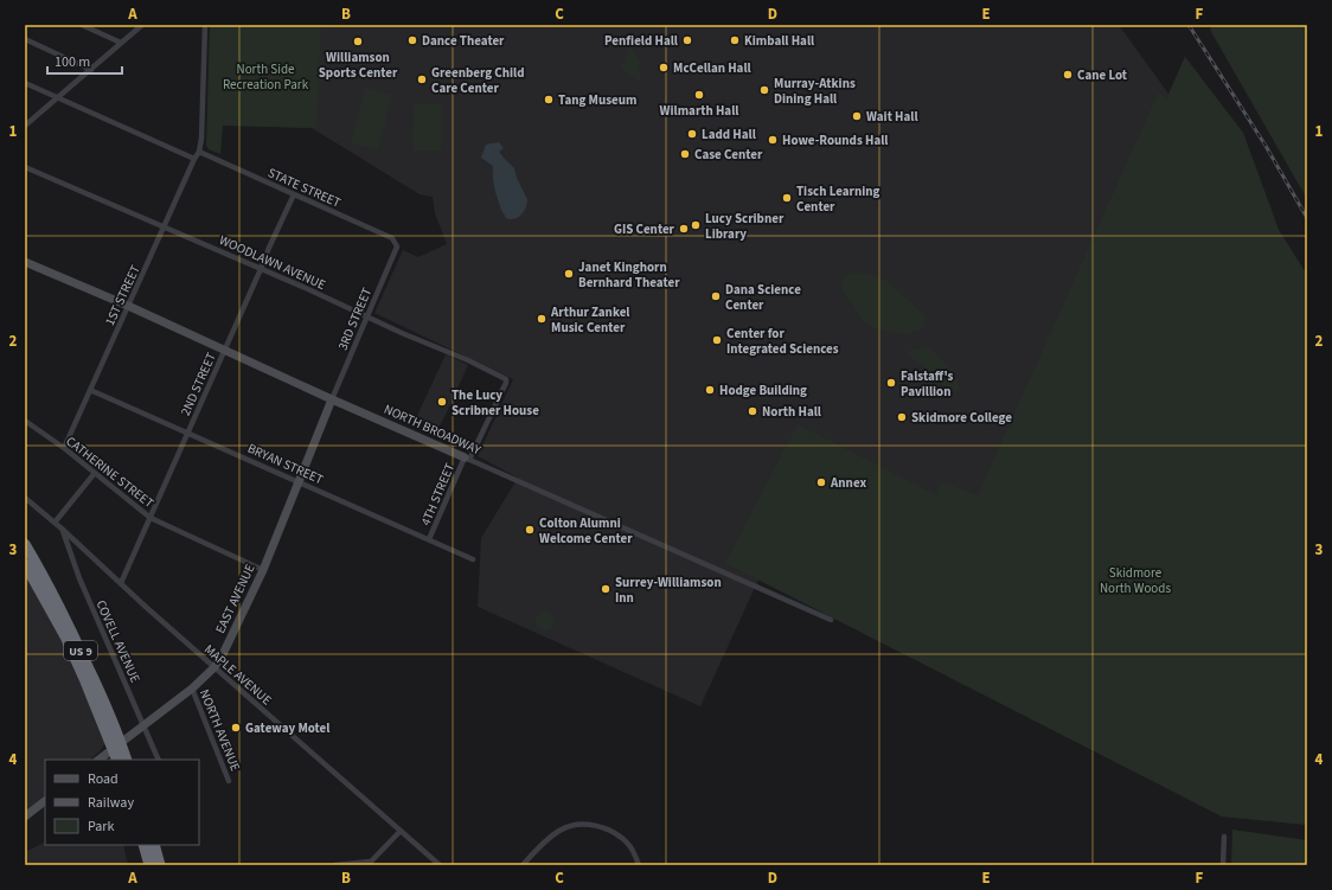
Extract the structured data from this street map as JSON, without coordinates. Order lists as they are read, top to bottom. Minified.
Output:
{"streets":{"highway":["US 9"],"street":["STATE STREET","WOODLAWN AVENUE","1ST STREET","3RD STREET","2ND STREET","NORTH BROADWAY","BRYAN STREET","CATHERINE STREET","4TH STREET","EAST AVENUE","COVELL AVENUE","MAPLE AVENUE","NORTH AVENUE"]},"crossings":[["STATE STREET","1ST STREET"],["STATE STREET","3RD STREET"],["STATE STREET","2ND STREET"],["WOODLAWN AVENUE","1ST STREET"],["WOODLAWN AVENUE","3RD STREET"],["WOODLAWN AVENUE","2ND STREET"],["WOODLAWN AVENUE","4TH STREET"],["1ST STREET","NORTH BROADWAY"],["1ST STREET","BRYAN STREET"],["1ST STREET","CATHERINE STREET"],["3RD STREET","NORTH BROADWAY"],["3RD STREET","EAST AVENUE"],["2ND STREET","NORTH BROADWAY"],["2ND STREET","BRYAN STREET"],["2ND STREET","CATHERINE STREET"],["2ND STREET","MAPLE AVENUE"],["NORTH BROADWAY","4TH STREET"],["NORTH BROADWAY","EAST AVENUE"],["BRYAN STREET","4TH STREET"],["BRYAN STREET","EAST AVENUE"],["CATHERINE STREET","EAST AVENUE"],["EAST AVENUE","COVELL AVENUE"],["EAST AVENUE","US 9"],["EAST AVENUE","MAPLE AVENUE"],["EAST AVENUE","NORTH AVENUE"],["COVELL AVENUE","MAPLE AVENUE"]],"parks":["North Side Recreation Park","Skidmore North Woods"],"places":["Dance Theater","Penfield Hall","Kimball Hall","Williamson Sports Center","McCellan Hall","Cane Lot","Greenberg Child Care Center","Murray-Atkins Dining Hall","Wilmarth Hall","Tang Museum","Wait Hall","Ladd Hall","Howe-Rounds Hall","Case Center","Tisch Learning Center","Lucy Scribner Library","GIS Center","Janet Kinghorn Bernhard Theater","Dana Science Center","Arthur Zankel Music Center","Center for Integrated Sciences","Falstaff's Pavillion","Hodge Building","The Lucy Scribner House","North Hall","Skidmore College","Annex","Colton Alumni Welcome Center","Surrey-Williamson Inn","Gateway Motel"],"legend":["Road","Railway","Park"],"scale_bar":"100 m","grid":{"columns":["A","B","C","D","E","F"],"rows":["1","2","3","4"]}}
